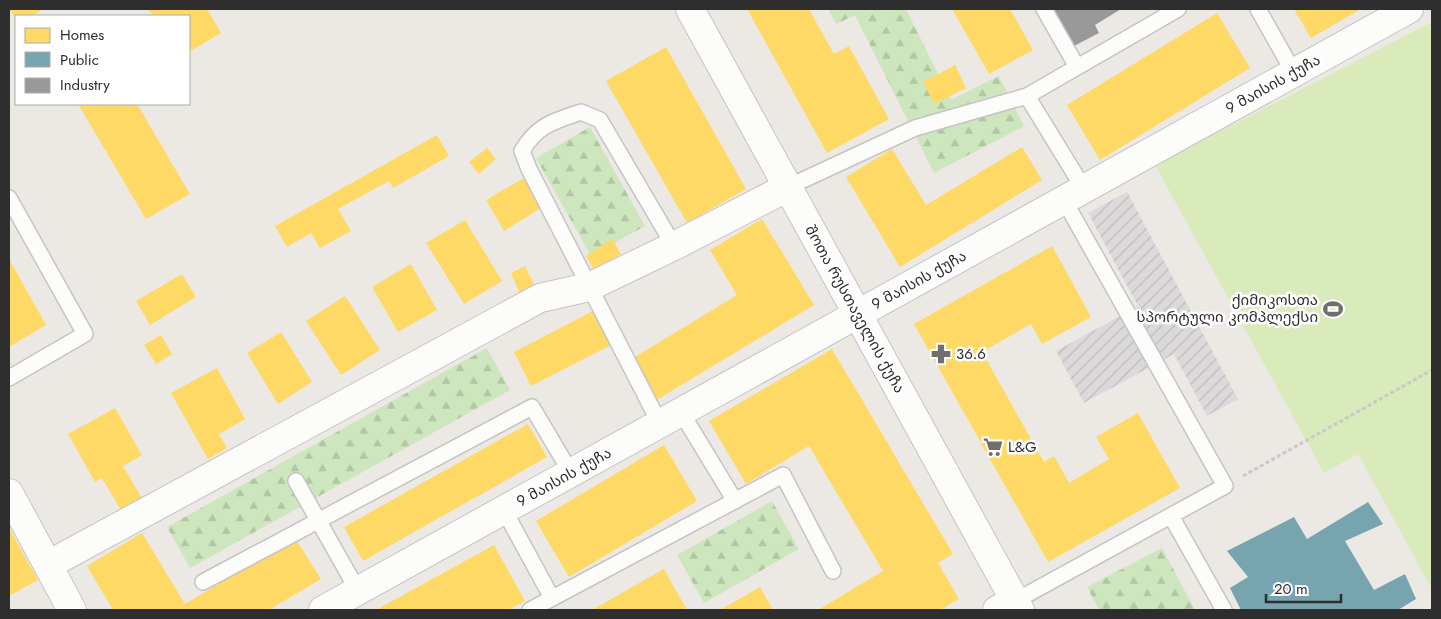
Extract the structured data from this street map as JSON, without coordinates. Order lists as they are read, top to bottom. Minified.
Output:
{"streets":{"street":["9 მაისის ქუჩა","შოთა რუსთაველის ქუჩა"]},"crossings":[["9 მაისის ქუჩა","შოთა რუსთაველის ქუჩა"]],"places":{"sports":["ქიმიკოსთა სპორტული კომპლექსი"],"pharmacy":["36.6"],"supermarket":["L&G"]},"legend":["Homes","Public","Industry"],"scale_bar":"20 m"}
